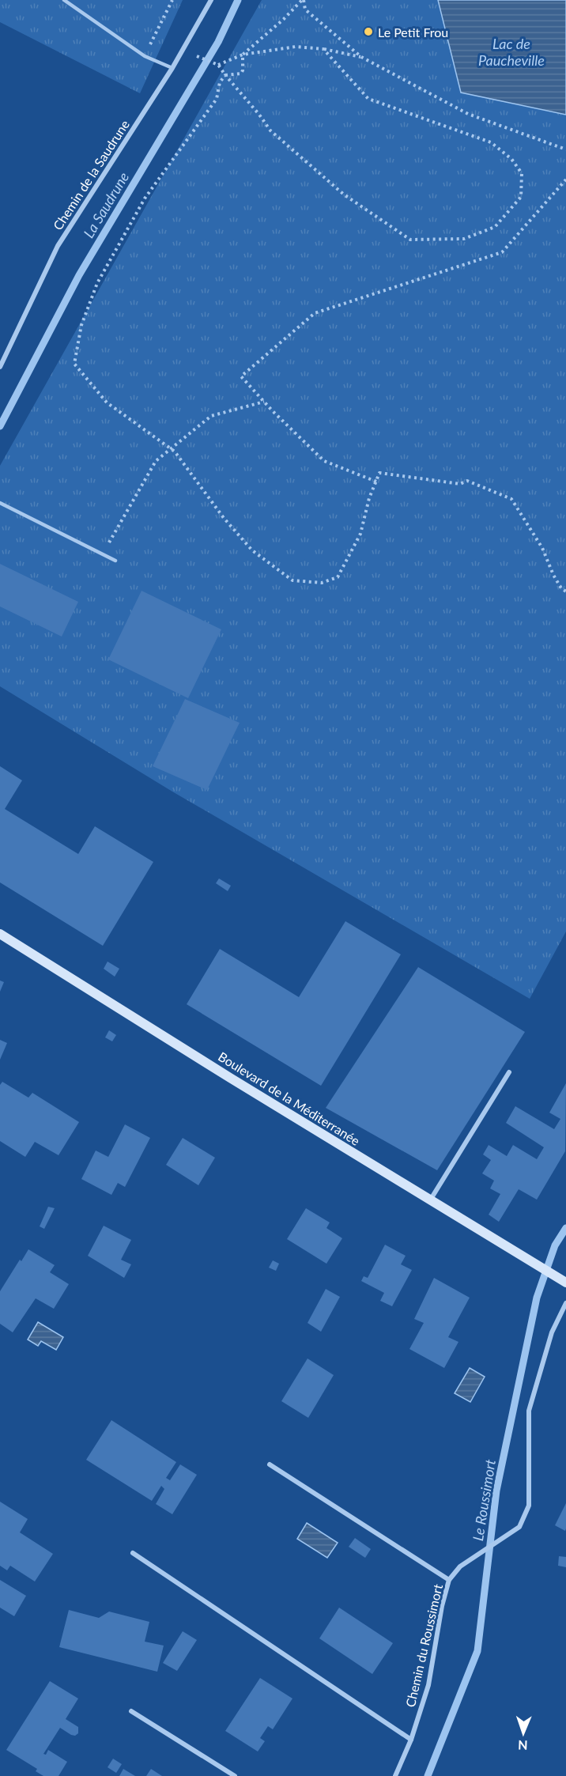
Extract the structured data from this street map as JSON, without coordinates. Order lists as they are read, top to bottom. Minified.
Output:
{"streets":{"main road":["Boulevard de la Méditerranée"],"street":["Chemin de la Saudrune","Chemin du Roussimort"]},"water":["Lac de Paucheville","La Saudrune","Le Roussimort"],"places":["Le Petit Frou"],"north":"bottom"}
